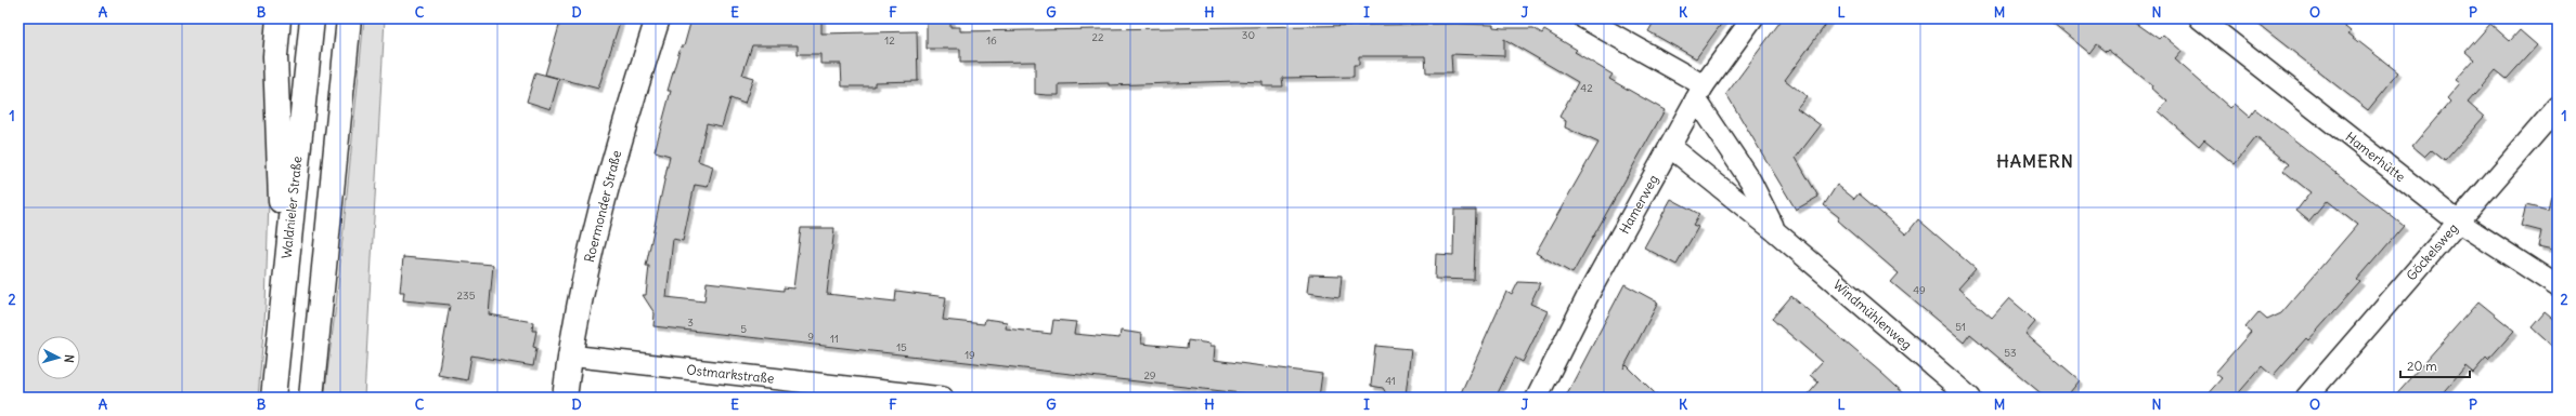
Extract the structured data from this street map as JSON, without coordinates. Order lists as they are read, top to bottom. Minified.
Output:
{"streets":{"main road":["Roermonder Straße","Waldnieler Straße"],"street":["Hamerhütte","Hamerweg","Göckelsweg","Windmühlenweg","Ostmarkstraße"]},"crossings":[["Hamerhütte","Göckelsweg"],["Hamerweg","Windmühlenweg"],["Roermonder Straße","Ostmarkstraße"]],"districts":["HAMERN"],"house_numbers":["30","22","12","16","42","49","235","3","51","5","9","11","15","53","19","29","41"],"scale_bar":"20 m","north":"right","grid":{"columns":["A","B","C","D","E","F","G","H","I","J","K","L","M","N","O","P"],"rows":["1","2"]}}
